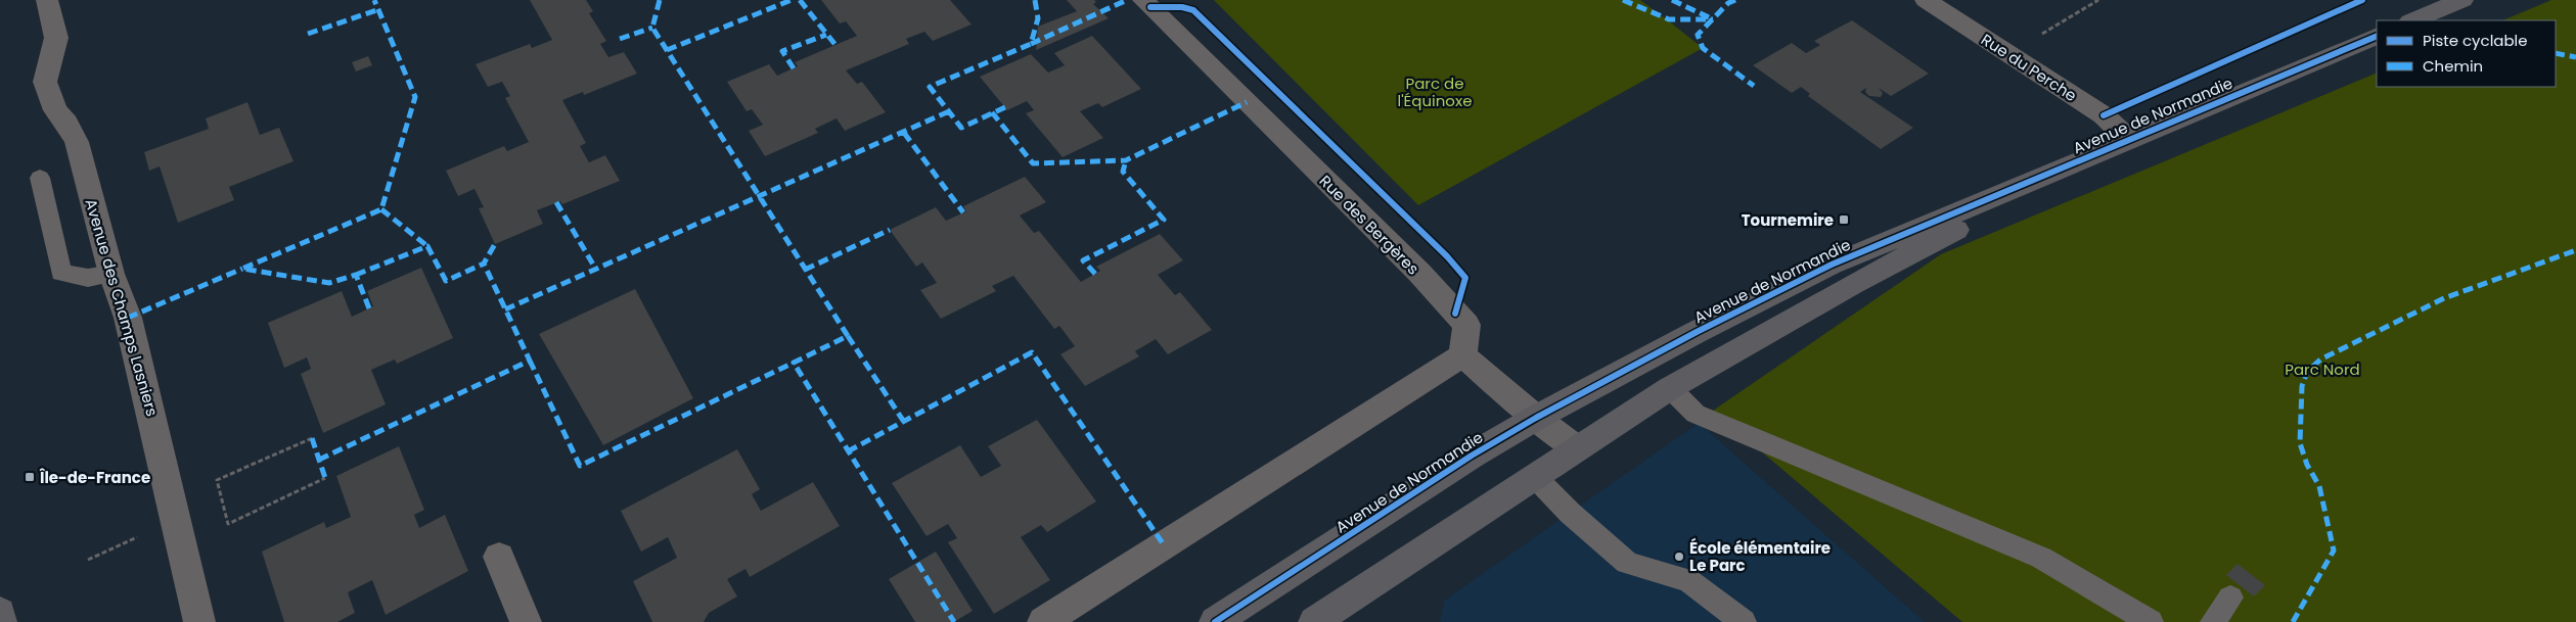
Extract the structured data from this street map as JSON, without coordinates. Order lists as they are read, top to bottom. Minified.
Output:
{"streets":{"street":["Rue du Perche","Avenue de Normandie","Rue des Bergères","Avenue des Champs Lasniers"]},"crossings":[["Rue du Perche","Avenue de Normandie"]],"parks":["Parc de l'Équinoxe","Parc Nord"],"places":{"transit":["Tournemire","Île-de-France"],"other":["École élémentaire Le Parc"]},"legend":["Piste cyclable","Chemin"]}
